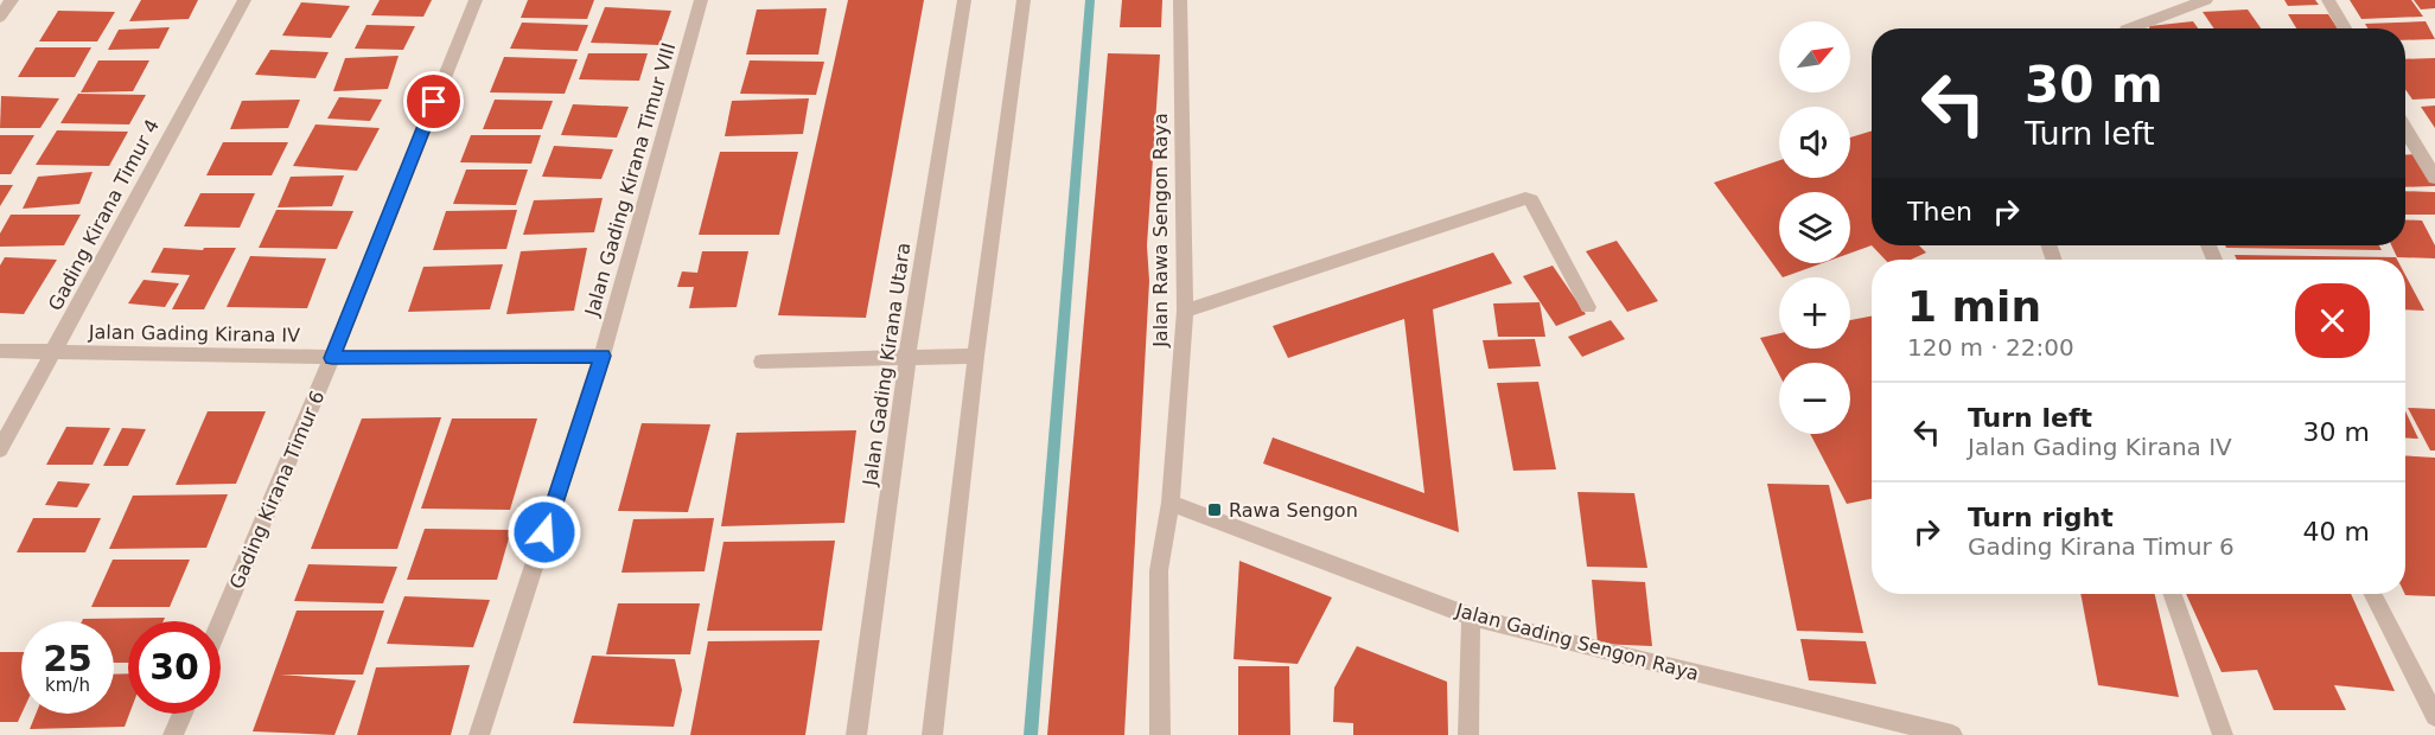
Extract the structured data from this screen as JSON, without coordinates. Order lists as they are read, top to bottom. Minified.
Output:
{"streets":{"street":["Jalan Gading Kirana Timur VIII","Gading Kirana Timur 4","Jalan Rawa Sengon Raya","Jalan Gading Kirana IV","Jalan Gading Kirana Utara","Gading Kirana Timur 6","Jalan Gading Sengon Raya"]},"crossings":[["Jalan Gading Kirana Timur VIII","Jalan Gading Kirana IV"],["Gading Kirana Timur 4","Jalan Gading Kirana IV"],["Jalan Rawa Sengon Raya","Jalan Gading Sengon Raya"],["Jalan Gading Kirana IV","Gading Kirana Timur 6"]],"places":{"transit":["Rawa Sengon"]},"north":"top right","page":{"map_buttons":["+","−"],"turn":["30 m","Turn left"],"then":"Then","heading":["1 min","120 m · 22:00"],"list":[{"name":"Turn left","note":"Jalan Gading Kirana IV","value":"30 m"},{"name":"Turn right","note":"Gading Kirana Timur 6","value":"40 m"}],"speed":"25 km/h","limit":"30"}}
